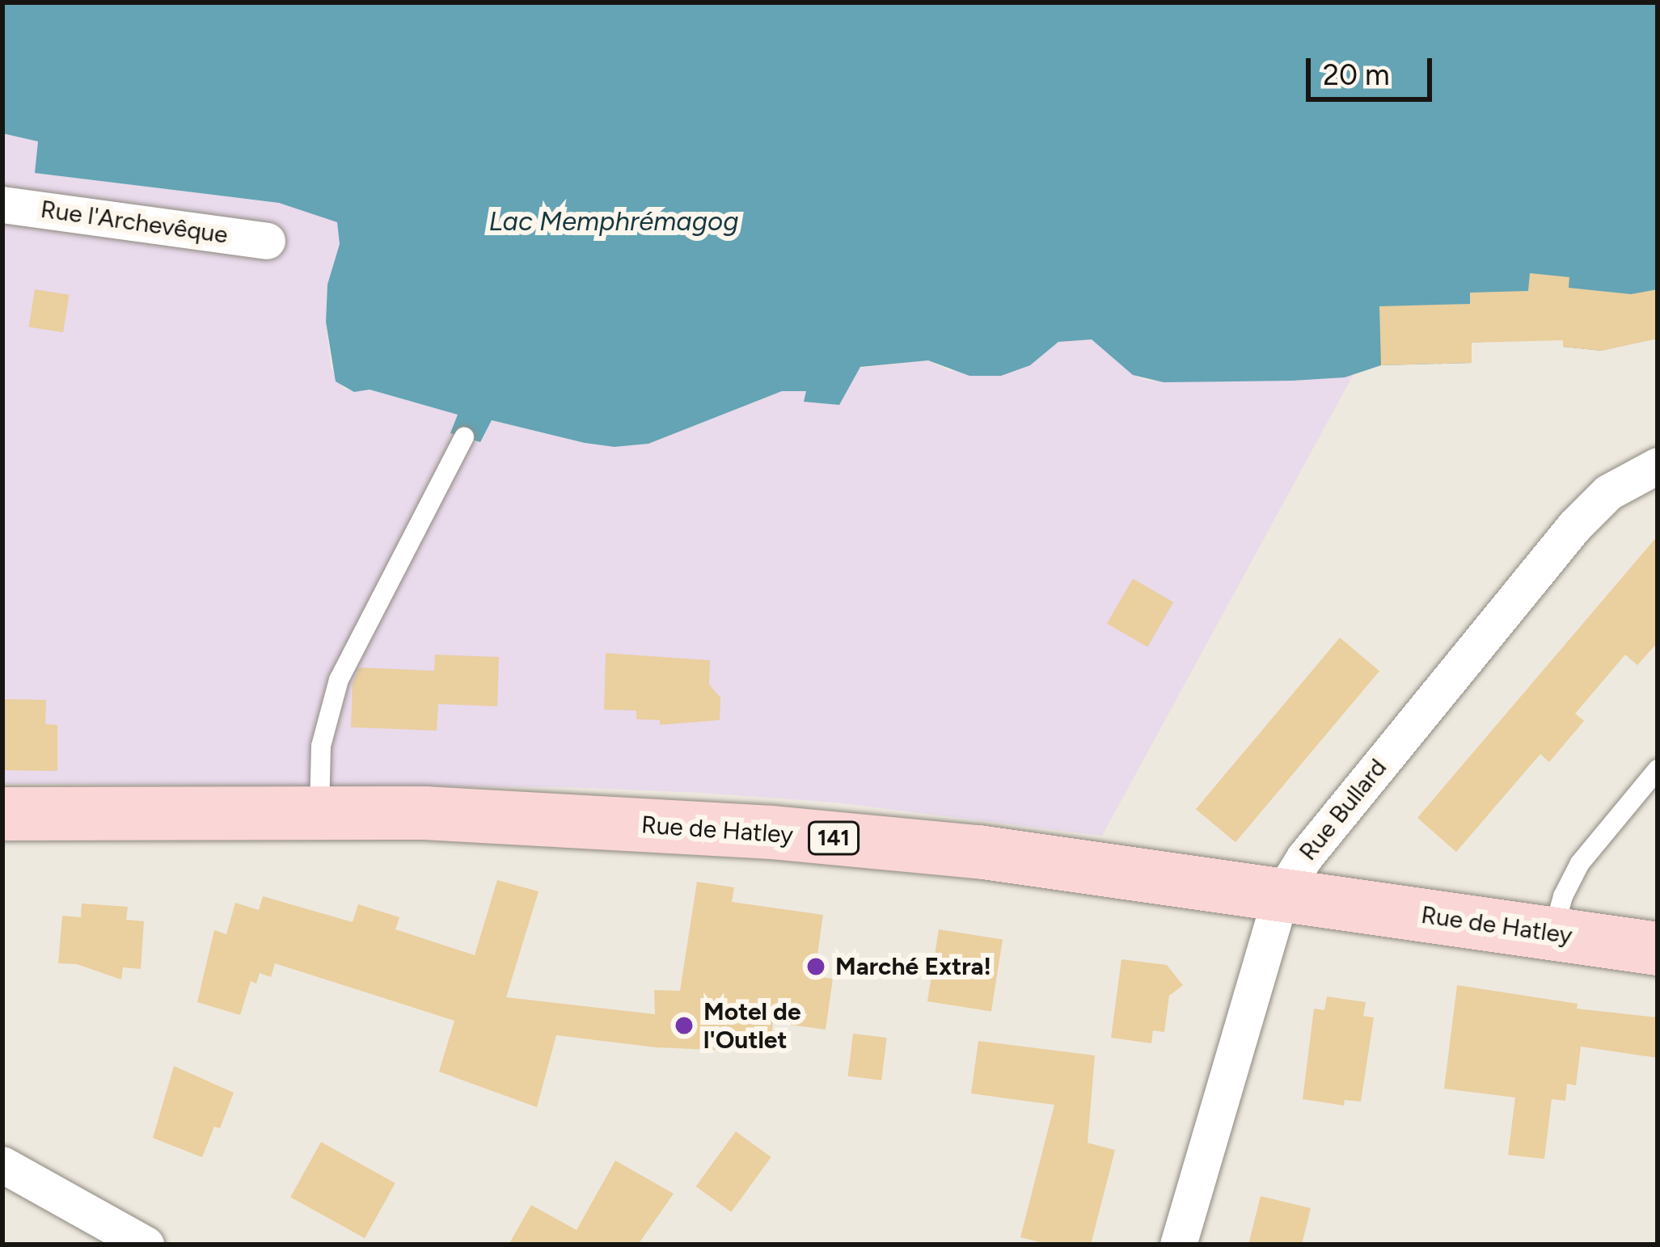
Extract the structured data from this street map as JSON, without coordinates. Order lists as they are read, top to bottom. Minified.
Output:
{"streets":{"main road":["Rue de Hatley","141"],"street":["Rue l'Archevêque","Rue Bullard"]},"crossings":[["Rue Bullard","Rue de Hatley"]],"water":["Lac Memphrémagog"],"places":["Marché Extra!","Motel de l'Outlet"],"scale_bar":"20 m"}
